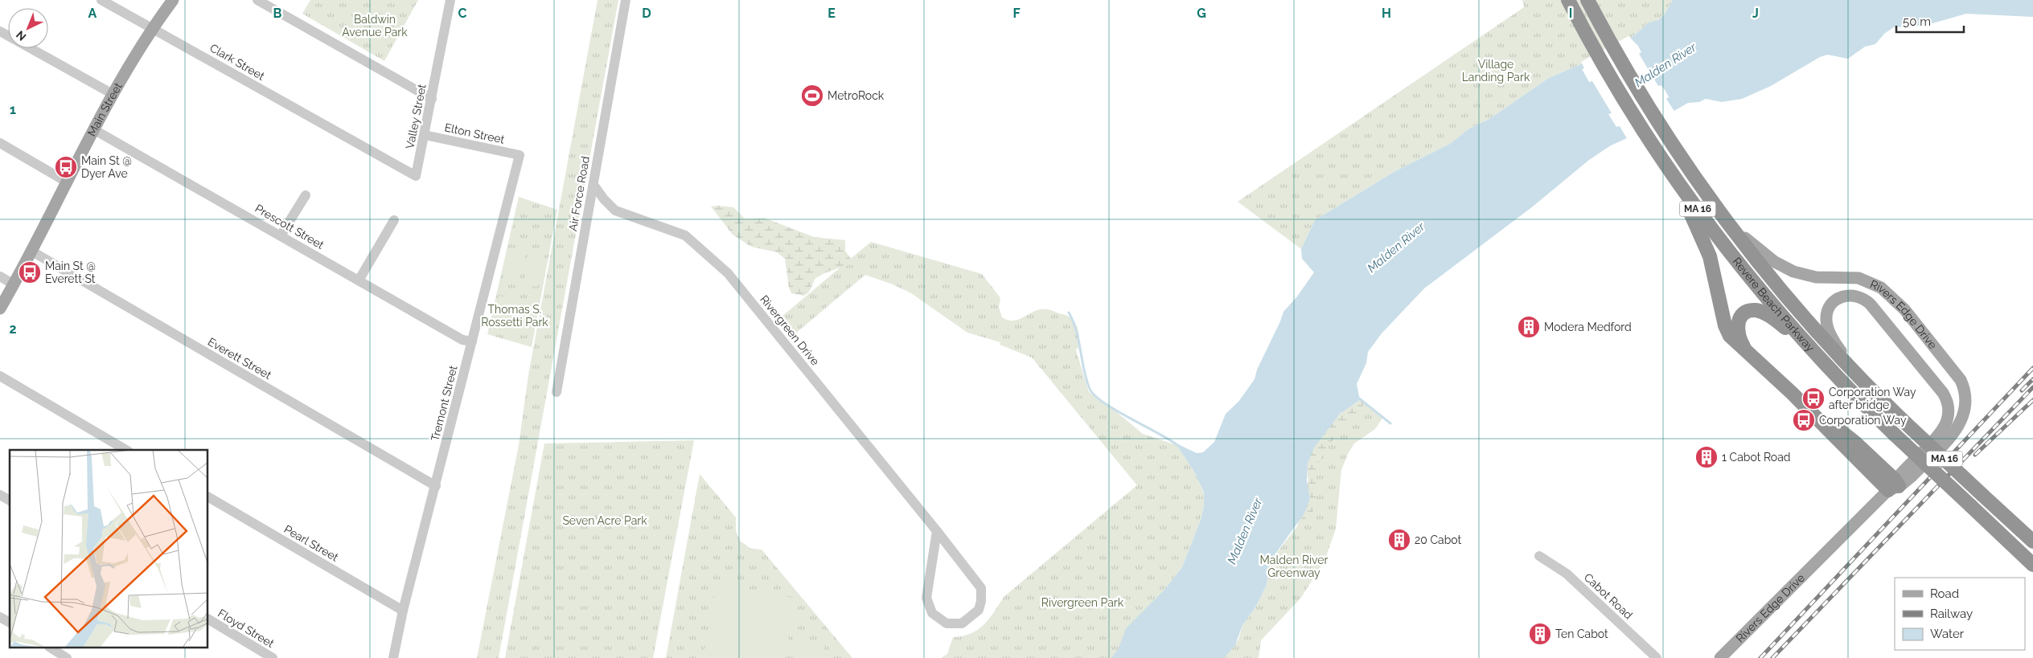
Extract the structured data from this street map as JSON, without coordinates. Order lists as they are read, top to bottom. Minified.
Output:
{"streets":{"highway":["MA 16","Revere Beach Parkway"],"main road":["Main Street","Rivers Edge Drive"],"street":["Clark Street","Valley Street","Elton Street","Air Force Road","Prescott Street","Rivergreen Drive","Everett Street","Tremont Street","Pearl Street","Cabot Road","Floyd Street"]},"crossings":[["Clark Street","Main Street"],["Clark Street","Valley Street"],["Main Street","Prescott Street"],["Main Street","Everett Street"],["Valley Street","Elton Street"],["Elton Street","Tremont Street"],["Air Force Road","Rivergreen Drive"],["Prescott Street","Tremont Street"],["Revere Beach Parkway","Rivers Edge Drive"],["Everett Street","Tremont Street"],["Tremont Street","Pearl Street"]],"water":["Malden River"],"parks":["Baldwin Avenue Park","Village Landing Park","Thomas S. Rossetti Park","Seven Acre Park","Malden River Greenway","Rivergreen Park"],"places":{"sports":["MetroRock"],"bus stop":["Main St @ Dyer Ave","Main St @ Everett St","Corporation Way after bridge","Corporation Way"],"building":["Modera Medford","1 Cabot Road","20 Cabot","Ten Cabot"]},"legend":["Road","Railway","Water"],"scale_bar":"50 m","north":"bottom left","grid":{"columns":["A","B","C","D","E","F","G","H","I","J"],"rows":["1","2"]}}
